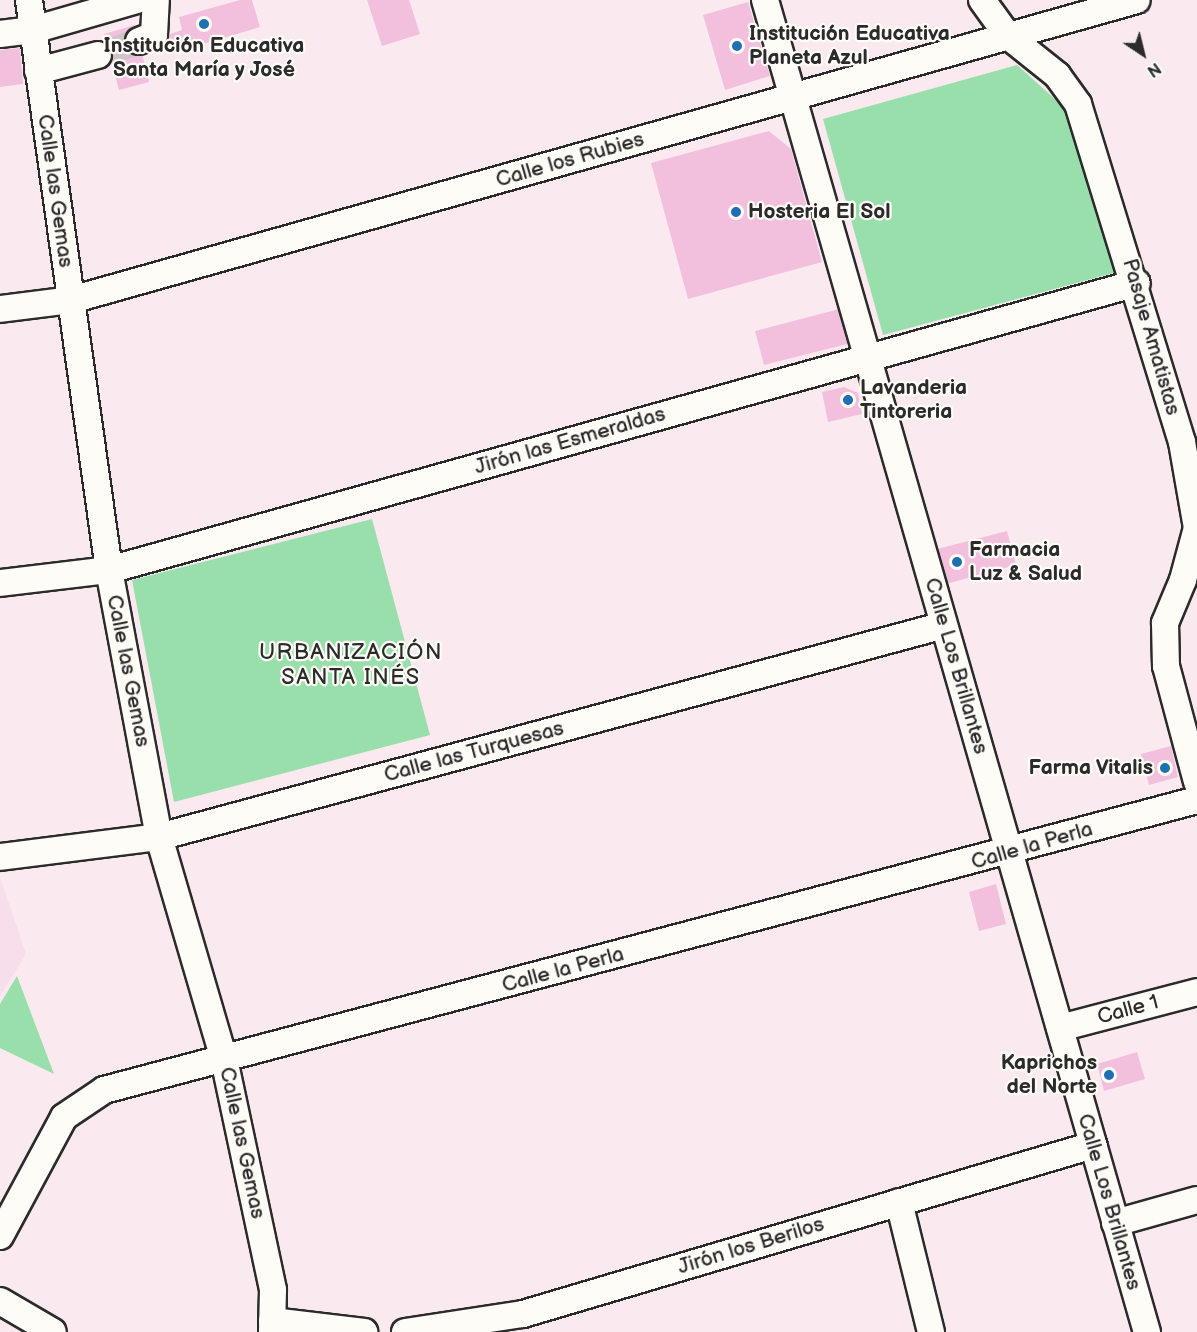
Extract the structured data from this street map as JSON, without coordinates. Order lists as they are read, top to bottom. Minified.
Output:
{"streets":{"street":["Calle los Rubies","Calle las Gemas","Pasaje Amatistas","Jirón las Esmeraldas","Calle Los Brillantes","Calle las Turquesas","Calle la Perla","Calle 1","Jirón los Berilos"]},"crossings":[["Calle los Rubies","Calle las Gemas"],["Calle los Rubies","Pasaje Amatistas"],["Calle los Rubies","Calle Los Brillantes"],["Calle las Gemas","Jirón las Esmeraldas"],["Calle las Gemas","Calle las Turquesas"],["Calle las Gemas","Calle la Perla"],["Pasaje Amatistas","Jirón las Esmeraldas"],["Jirón las Esmeraldas","Calle Los Brillantes"],["Calle Los Brillantes","Calle las Turquesas"],["Calle Los Brillantes","Calle la Perla"],["Calle Los Brillantes","Calle 1"],["Calle Los Brillantes","Jirón los Berilos"]],"districts":["URBANIZACIÓN SANTA INÉS"],"places":["Institución Educativa Santa María y José","Institución Educativa Planeta Azul","Hosteria El Sol","Lavanderia Tintoreria","Farmacia Luz & Salud","Farma Vitalis","Kaprichos del Norte"],"north":"bottom right"}
